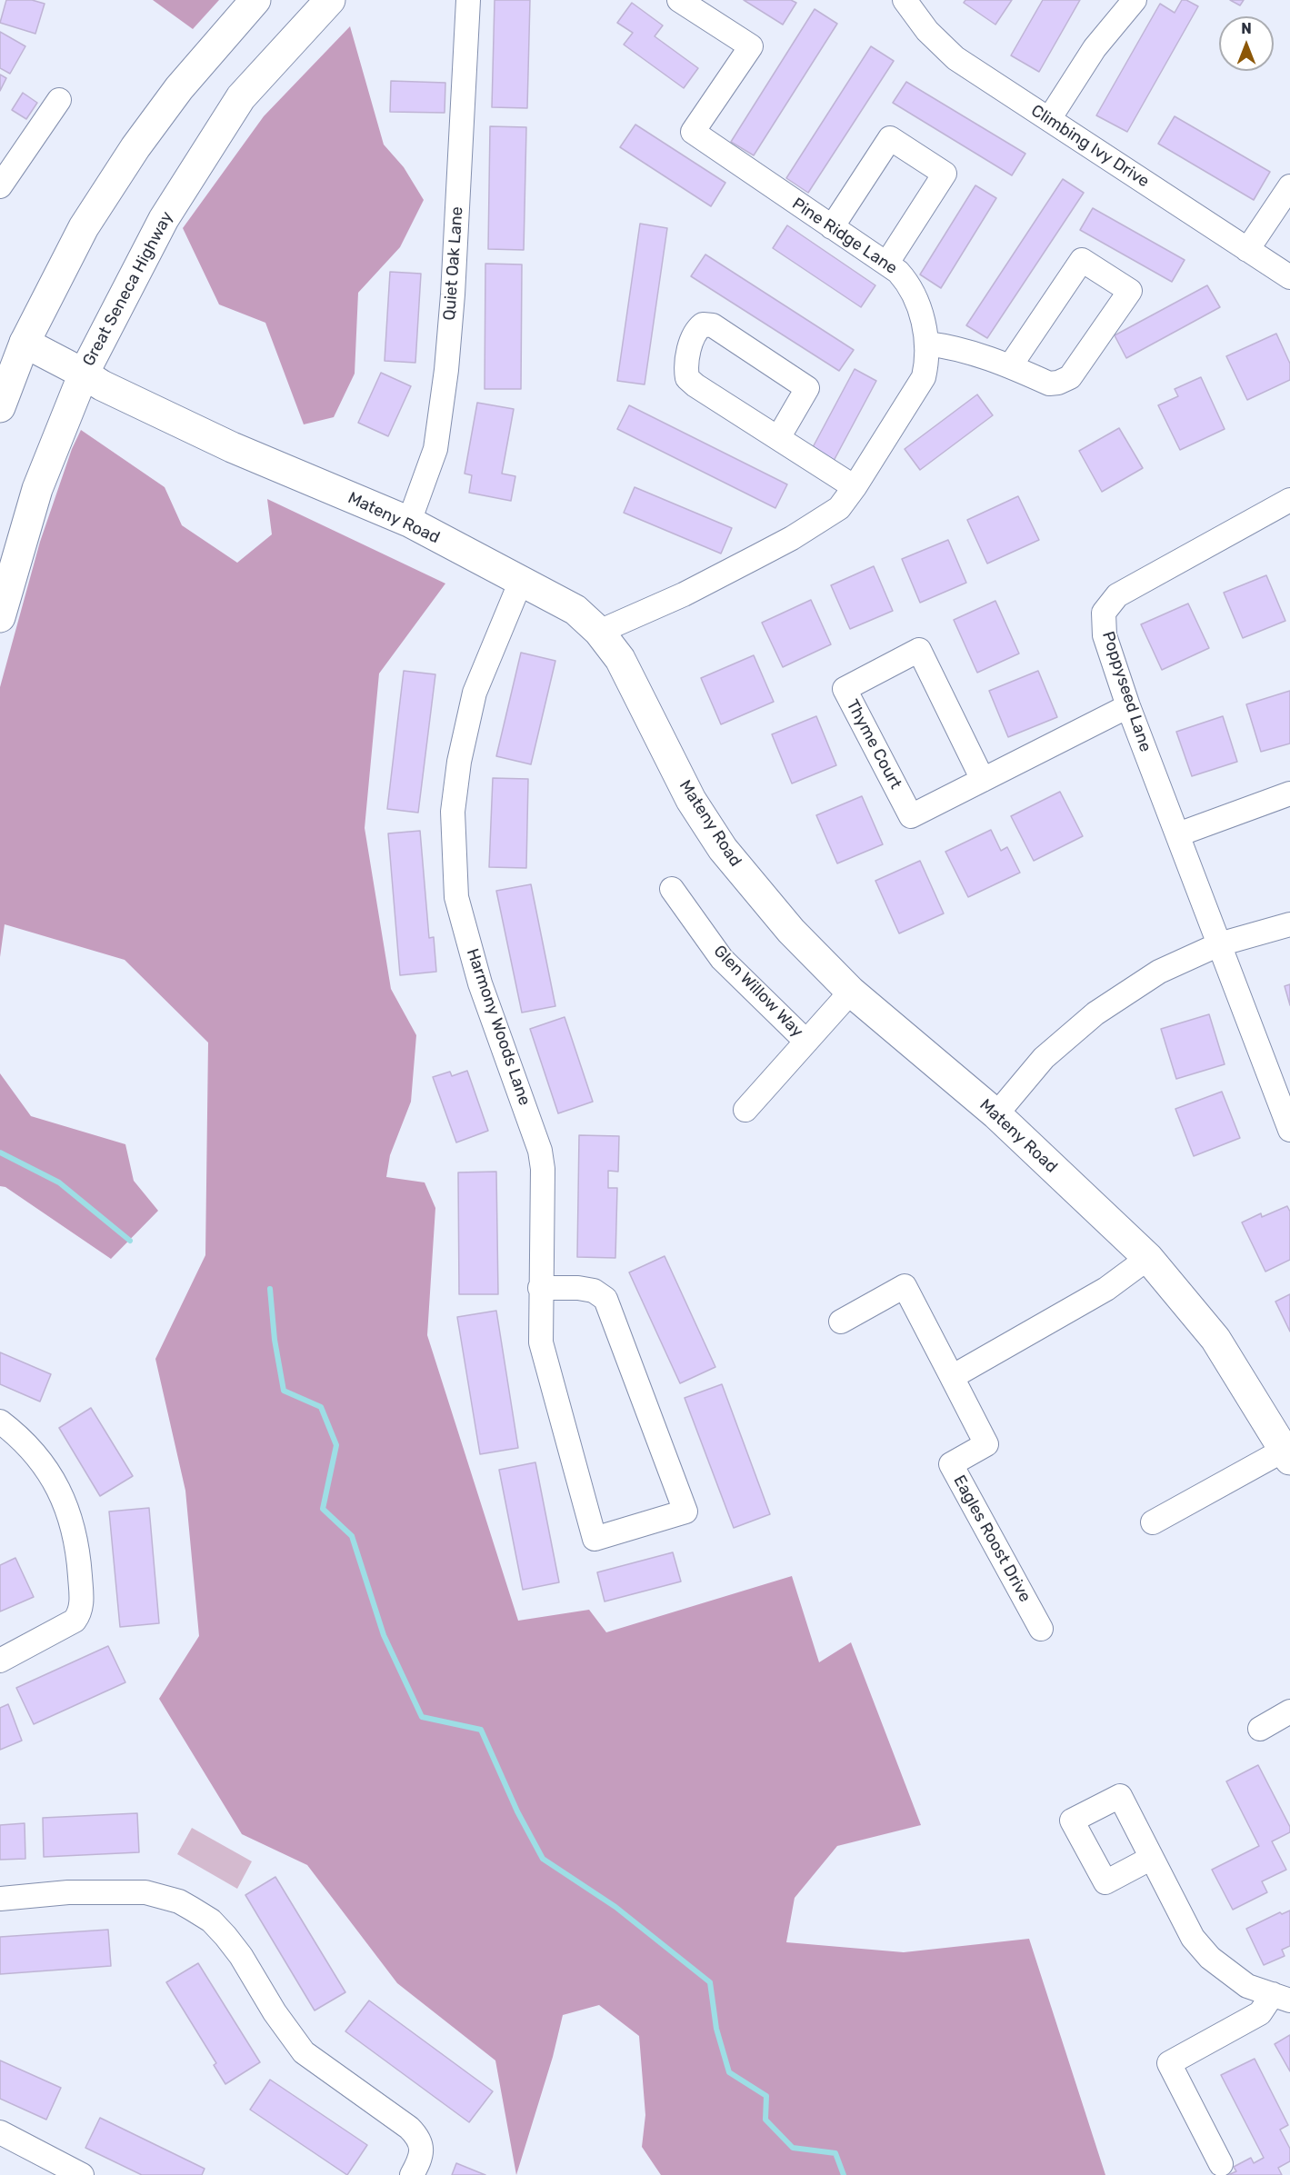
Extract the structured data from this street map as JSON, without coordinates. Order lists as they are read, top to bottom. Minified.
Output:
{"streets":{"street":["Climbing Ivy Drive","Pine Ridge Lane","Quiet Oak Lane","Great Seneca Highway","Mateny Road","Poppyseed Lane","Thyme Court","Glen Willow Way","Harmony Woods Lane","Eagles Roost Drive"]},"crossings":[["Pine Ridge Lane","Mateny Road"],["Quiet Oak Lane","Mateny Road"],["Great Seneca Highway","Mateny Road"],["Mateny Road","Glen Willow Way"],["Mateny Road","Harmony Woods Lane"],["Poppyseed Lane","Thyme Court"]],"north":"top"}
